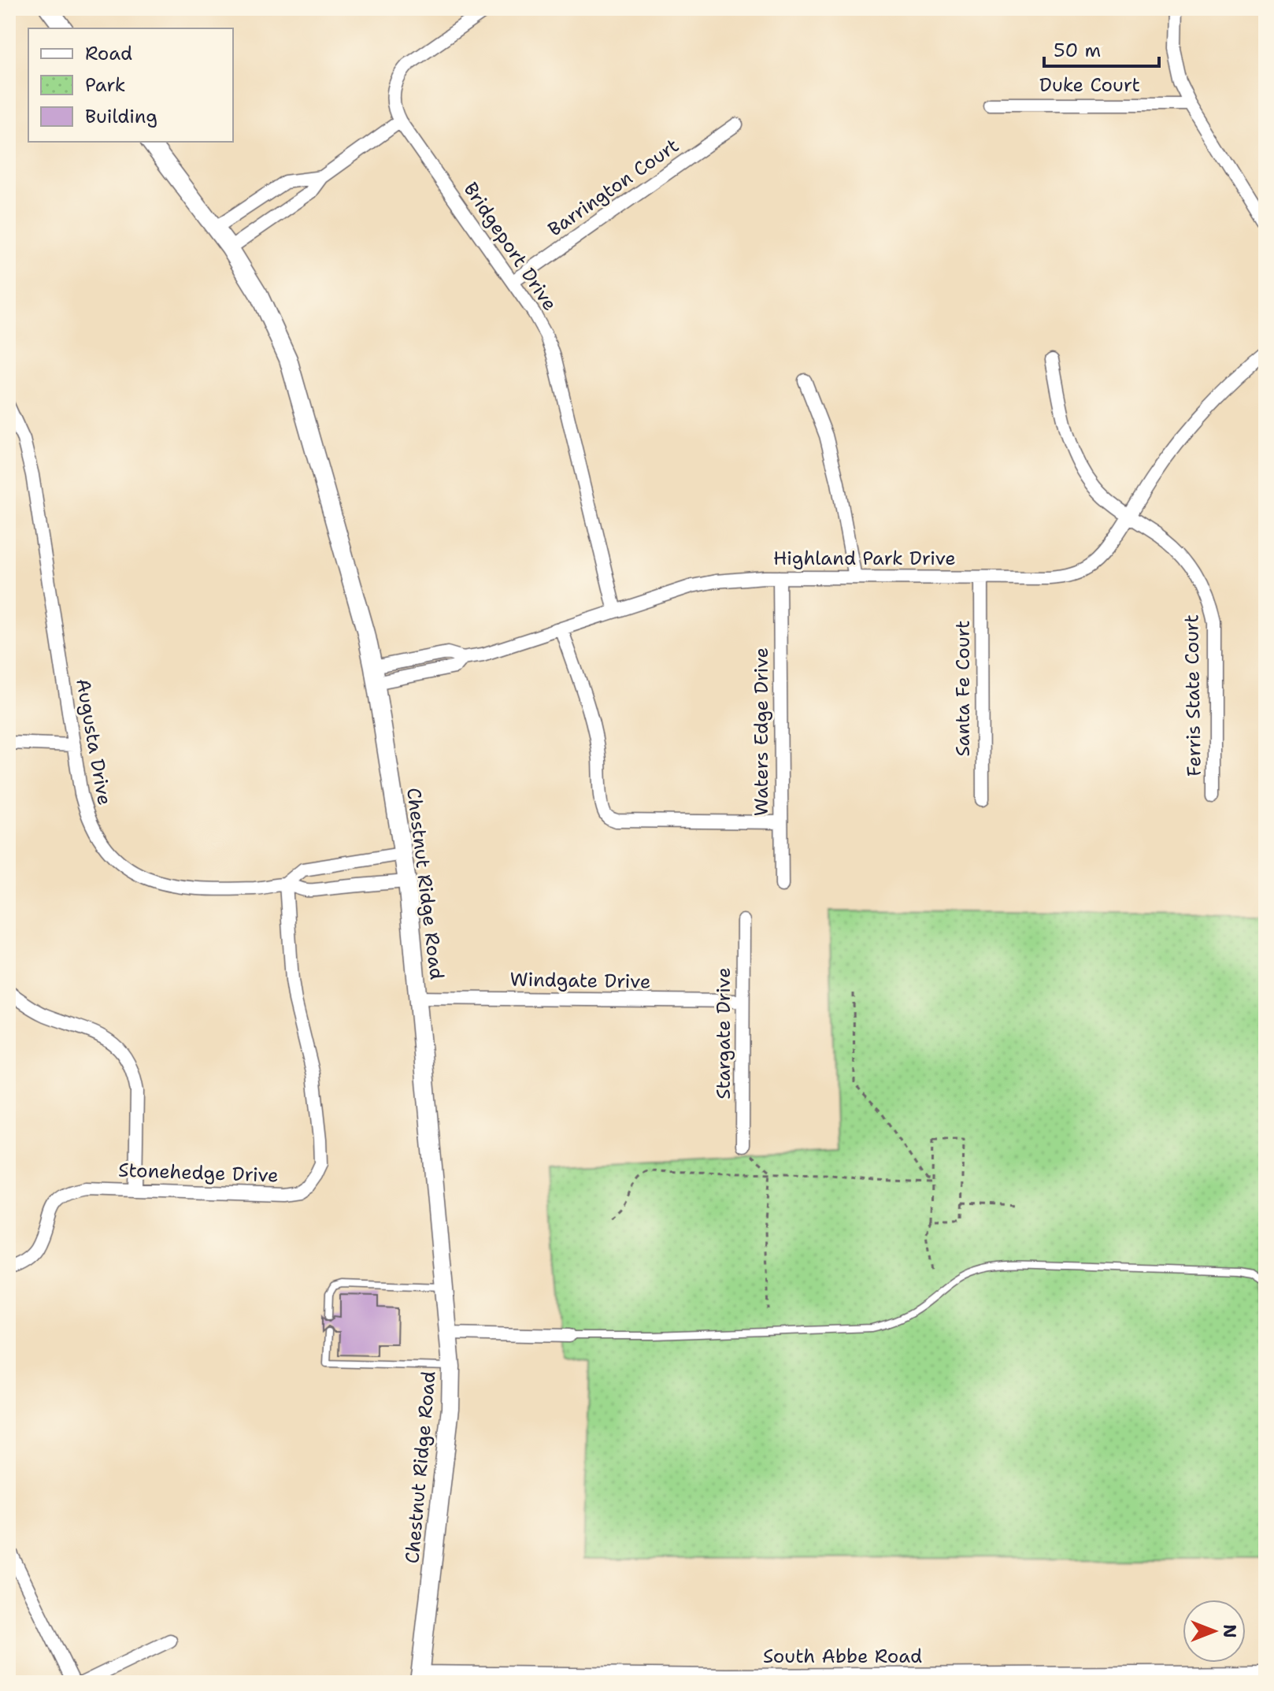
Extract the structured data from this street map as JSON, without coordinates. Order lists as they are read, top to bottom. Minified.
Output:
{"streets":{"street":["Duke Court","Barrington Court","Bridgeport Drive","Highland Park Drive","Santa Fe Court","Ferris State Court","Waters Edge Drive","Augusta Drive","Chestnut Ridge Road","Windgate Drive","Stargate Drive","Stonehedge Drive","South Abbe Road"]},"crossings":[["Barrington Court","Bridgeport Drive"],["Bridgeport Drive","Highland Park Drive"],["Highland Park Drive","Santa Fe Court"],["Highland Park Drive","Ferris State Court"],["Highland Park Drive","Waters Edge Drive"],["Highland Park Drive","Chestnut Ridge Road"],["Augusta Drive","Chestnut Ridge Road"],["Augusta Drive","Stonehedge Drive"],["Chestnut Ridge Road","Windgate Drive"],["Chestnut Ridge Road","South Abbe Road"],["Windgate Drive","Stargate Drive"]],"legend":["Road","Park","Building"],"scale_bar":"50 m","north":"right"}
